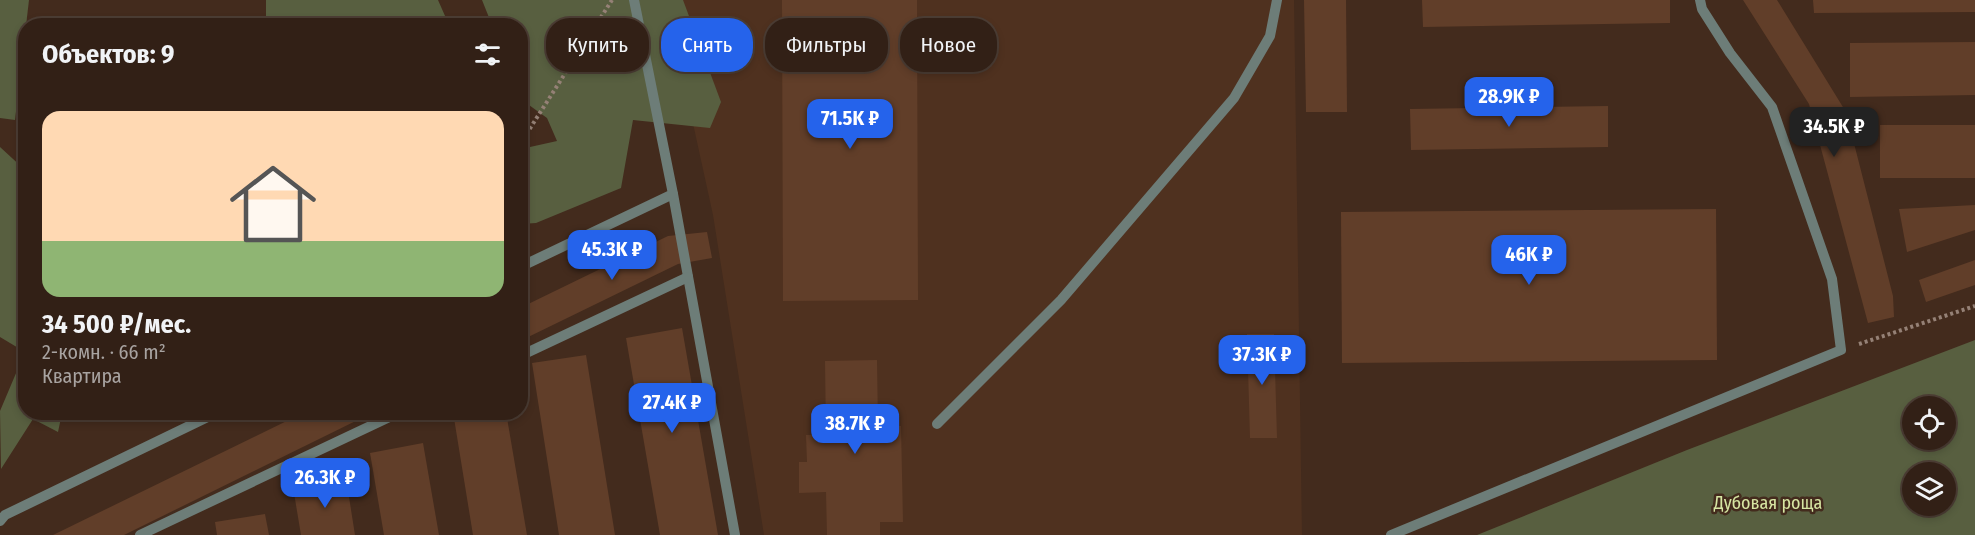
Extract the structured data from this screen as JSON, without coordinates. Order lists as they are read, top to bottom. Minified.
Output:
{"parks":["Дубовая роща"],"page":{"chip":["Купить","Снять","Фильтры","Новое"],"heading":"Объектов: 9","price":["28.9K ₽","71.5K ₽","34.5K ₽","45.3K ₽","46K ₽","37.3K ₽","27.4K ₽","38.7K ₽","26.3K ₽"],"list":[{"name":"34 500 ₽/мес.","note":"2-комн. · 66 m² · Квартира"}]}}
